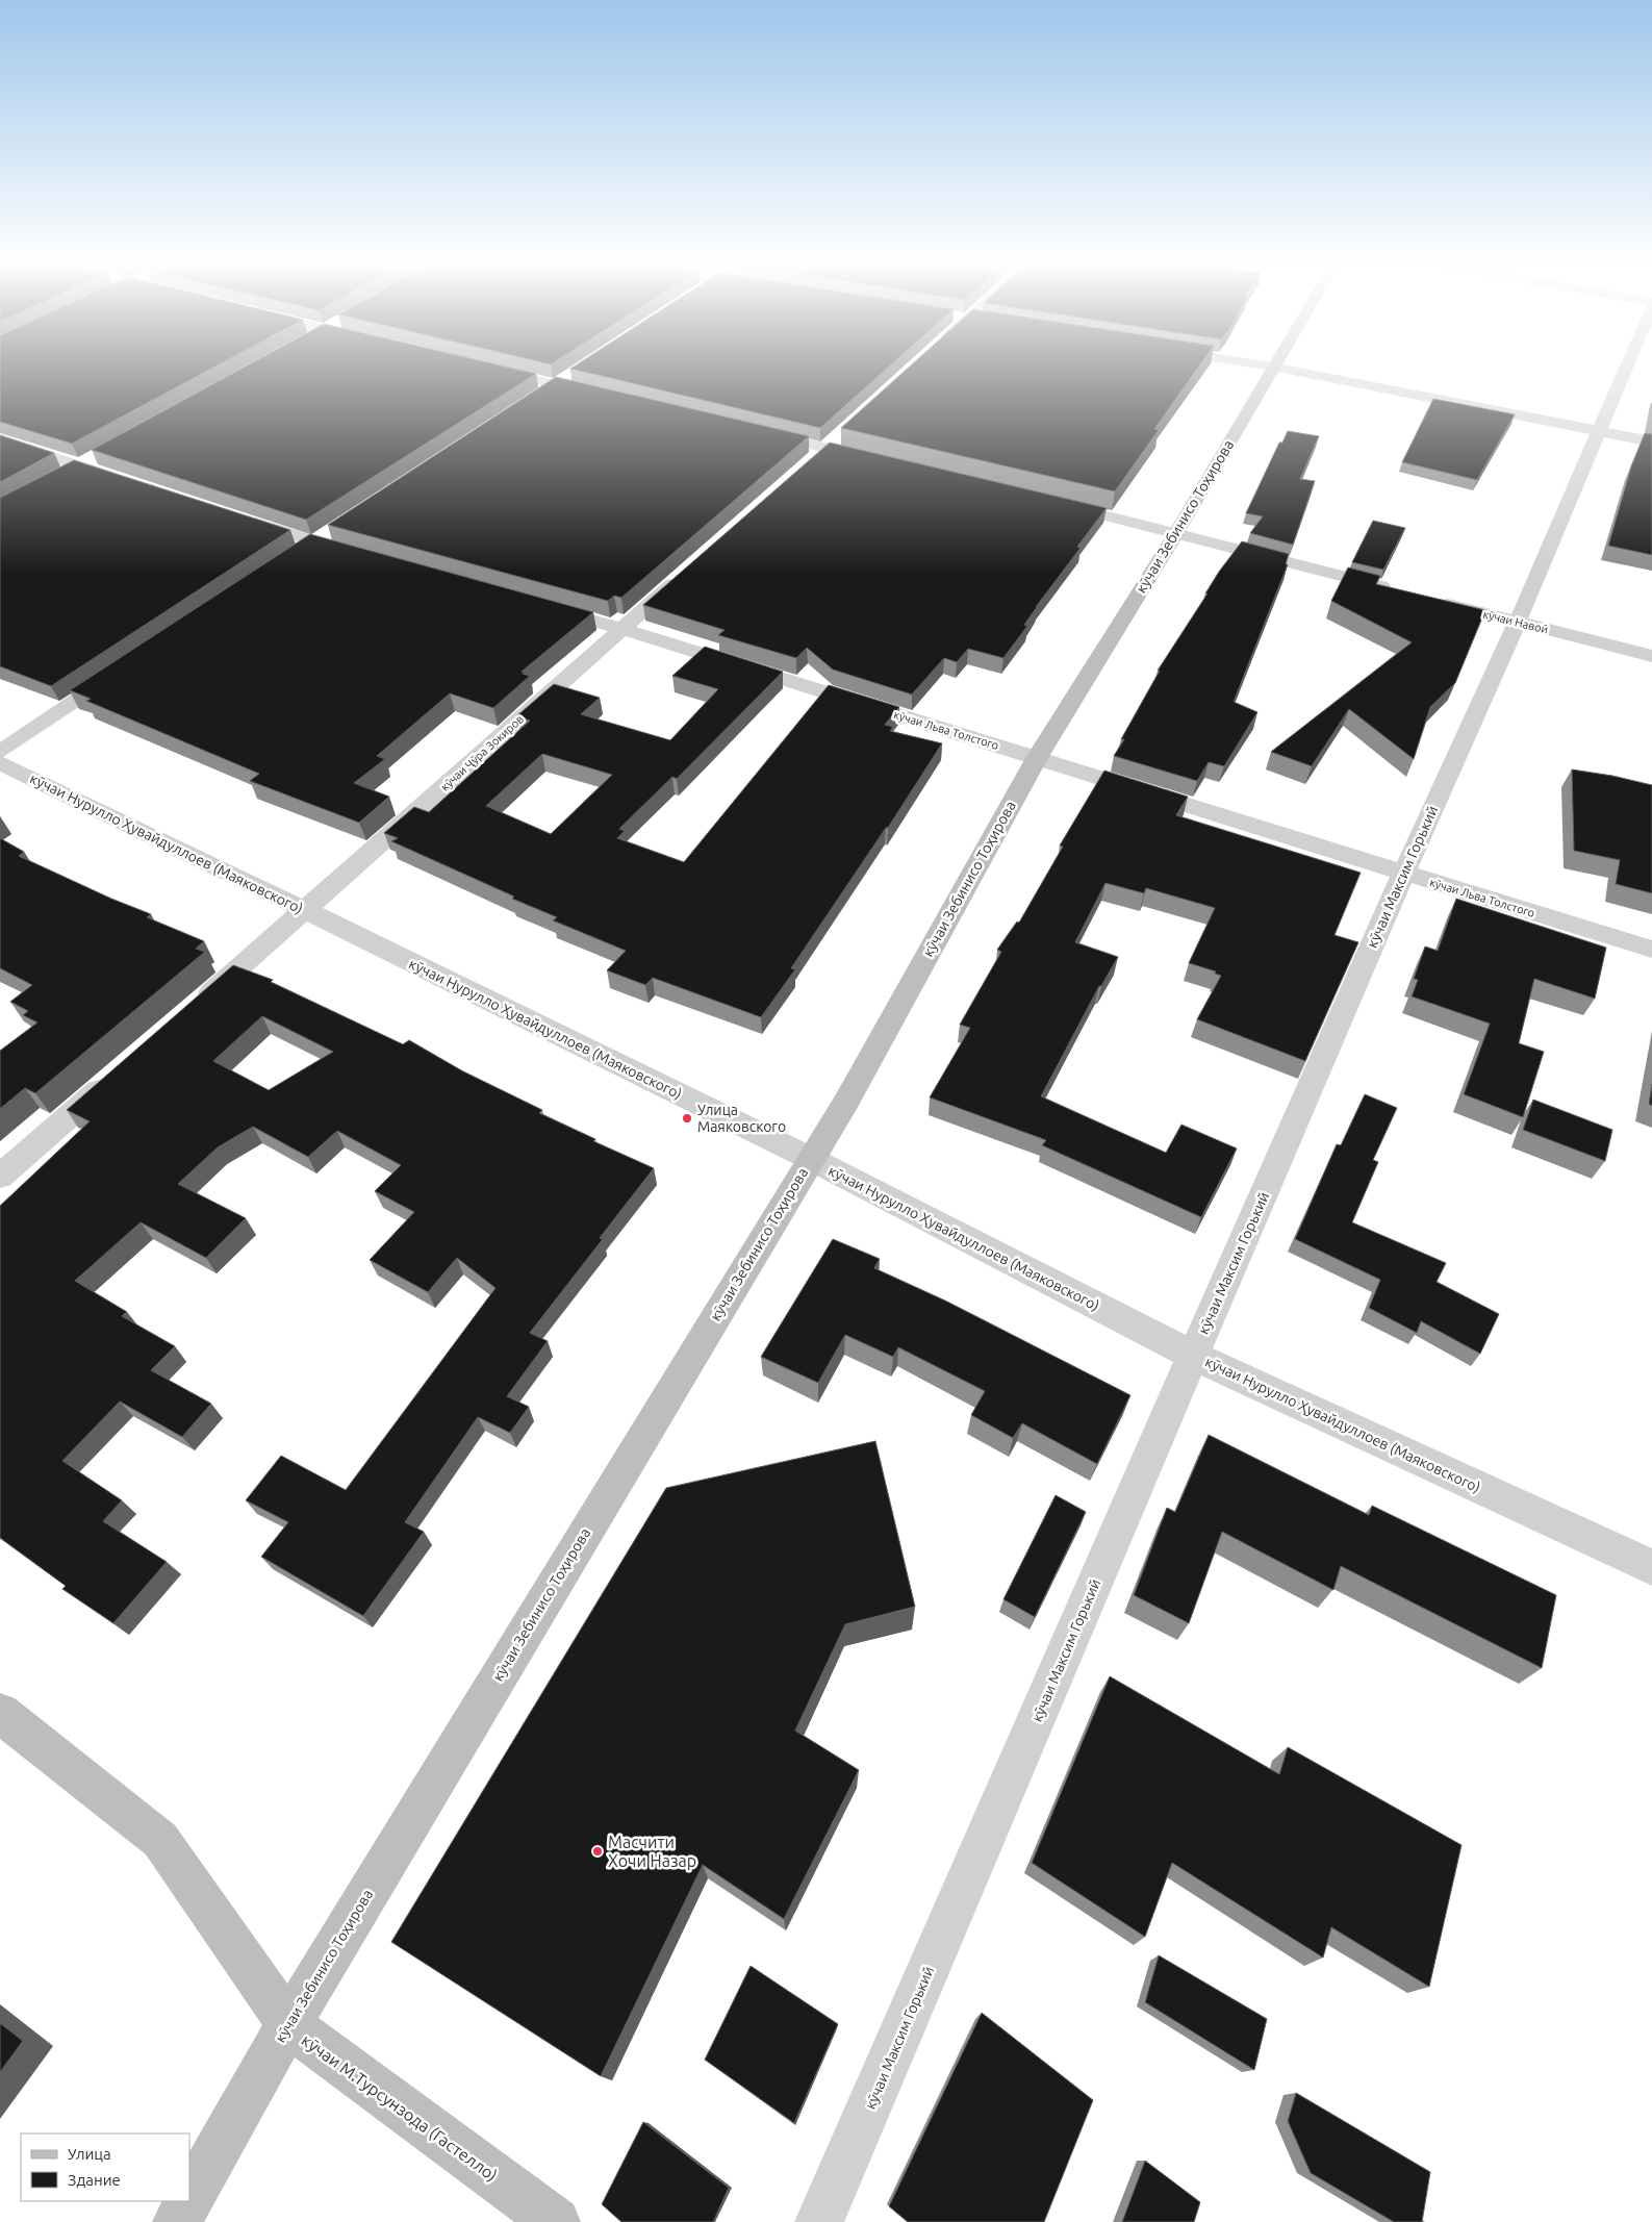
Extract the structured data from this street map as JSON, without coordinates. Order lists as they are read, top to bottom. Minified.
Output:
{"streets":{"main road":["кӯчаи Зебинисо Тоҳирова","кӯчаи М.Турсунзода (Гастелло)"],"street":["кӯчаи Навоӣ","кӯчаи Льва Толстого","кӯчаи Ҷӯра Зокиров","кӯчаи Нурулло Ҳувайдуллоев (Маяковского)","кӯчаи Максим Горький"]},"crossings":[["кӯчаи Зебинисо Тоҳирова","кӯчаи Льва Толстого"],["кӯчаи Зебинисо Тоҳирова","кӯчаи Нурулло Ҳувайдуллоев (Маяковского)"],["кӯчаи Зебинисо Тоҳирова","кӯчаи М.Турсунзода (Гастелло)"],["кӯчаи Навоӣ","кӯчаи Максим Горький"],["кӯчаи Льва Толстого","кӯчаи Ҷӯра Зокиров"],["кӯчаи Льва Толстого","кӯчаи Максим Горький"],["кӯчаи Ҷӯра Зокиров","кӯчаи Нурулло Ҳувайдуллоев (Маяковского)"],["кӯчаи Нурулло Ҳувайдуллоев (Маяковского)","кӯчаи Максим Горький"]],"places":["Улица Маяковского","Масчити Хочи Назар"],"legend":["Улица","Здание"]}
